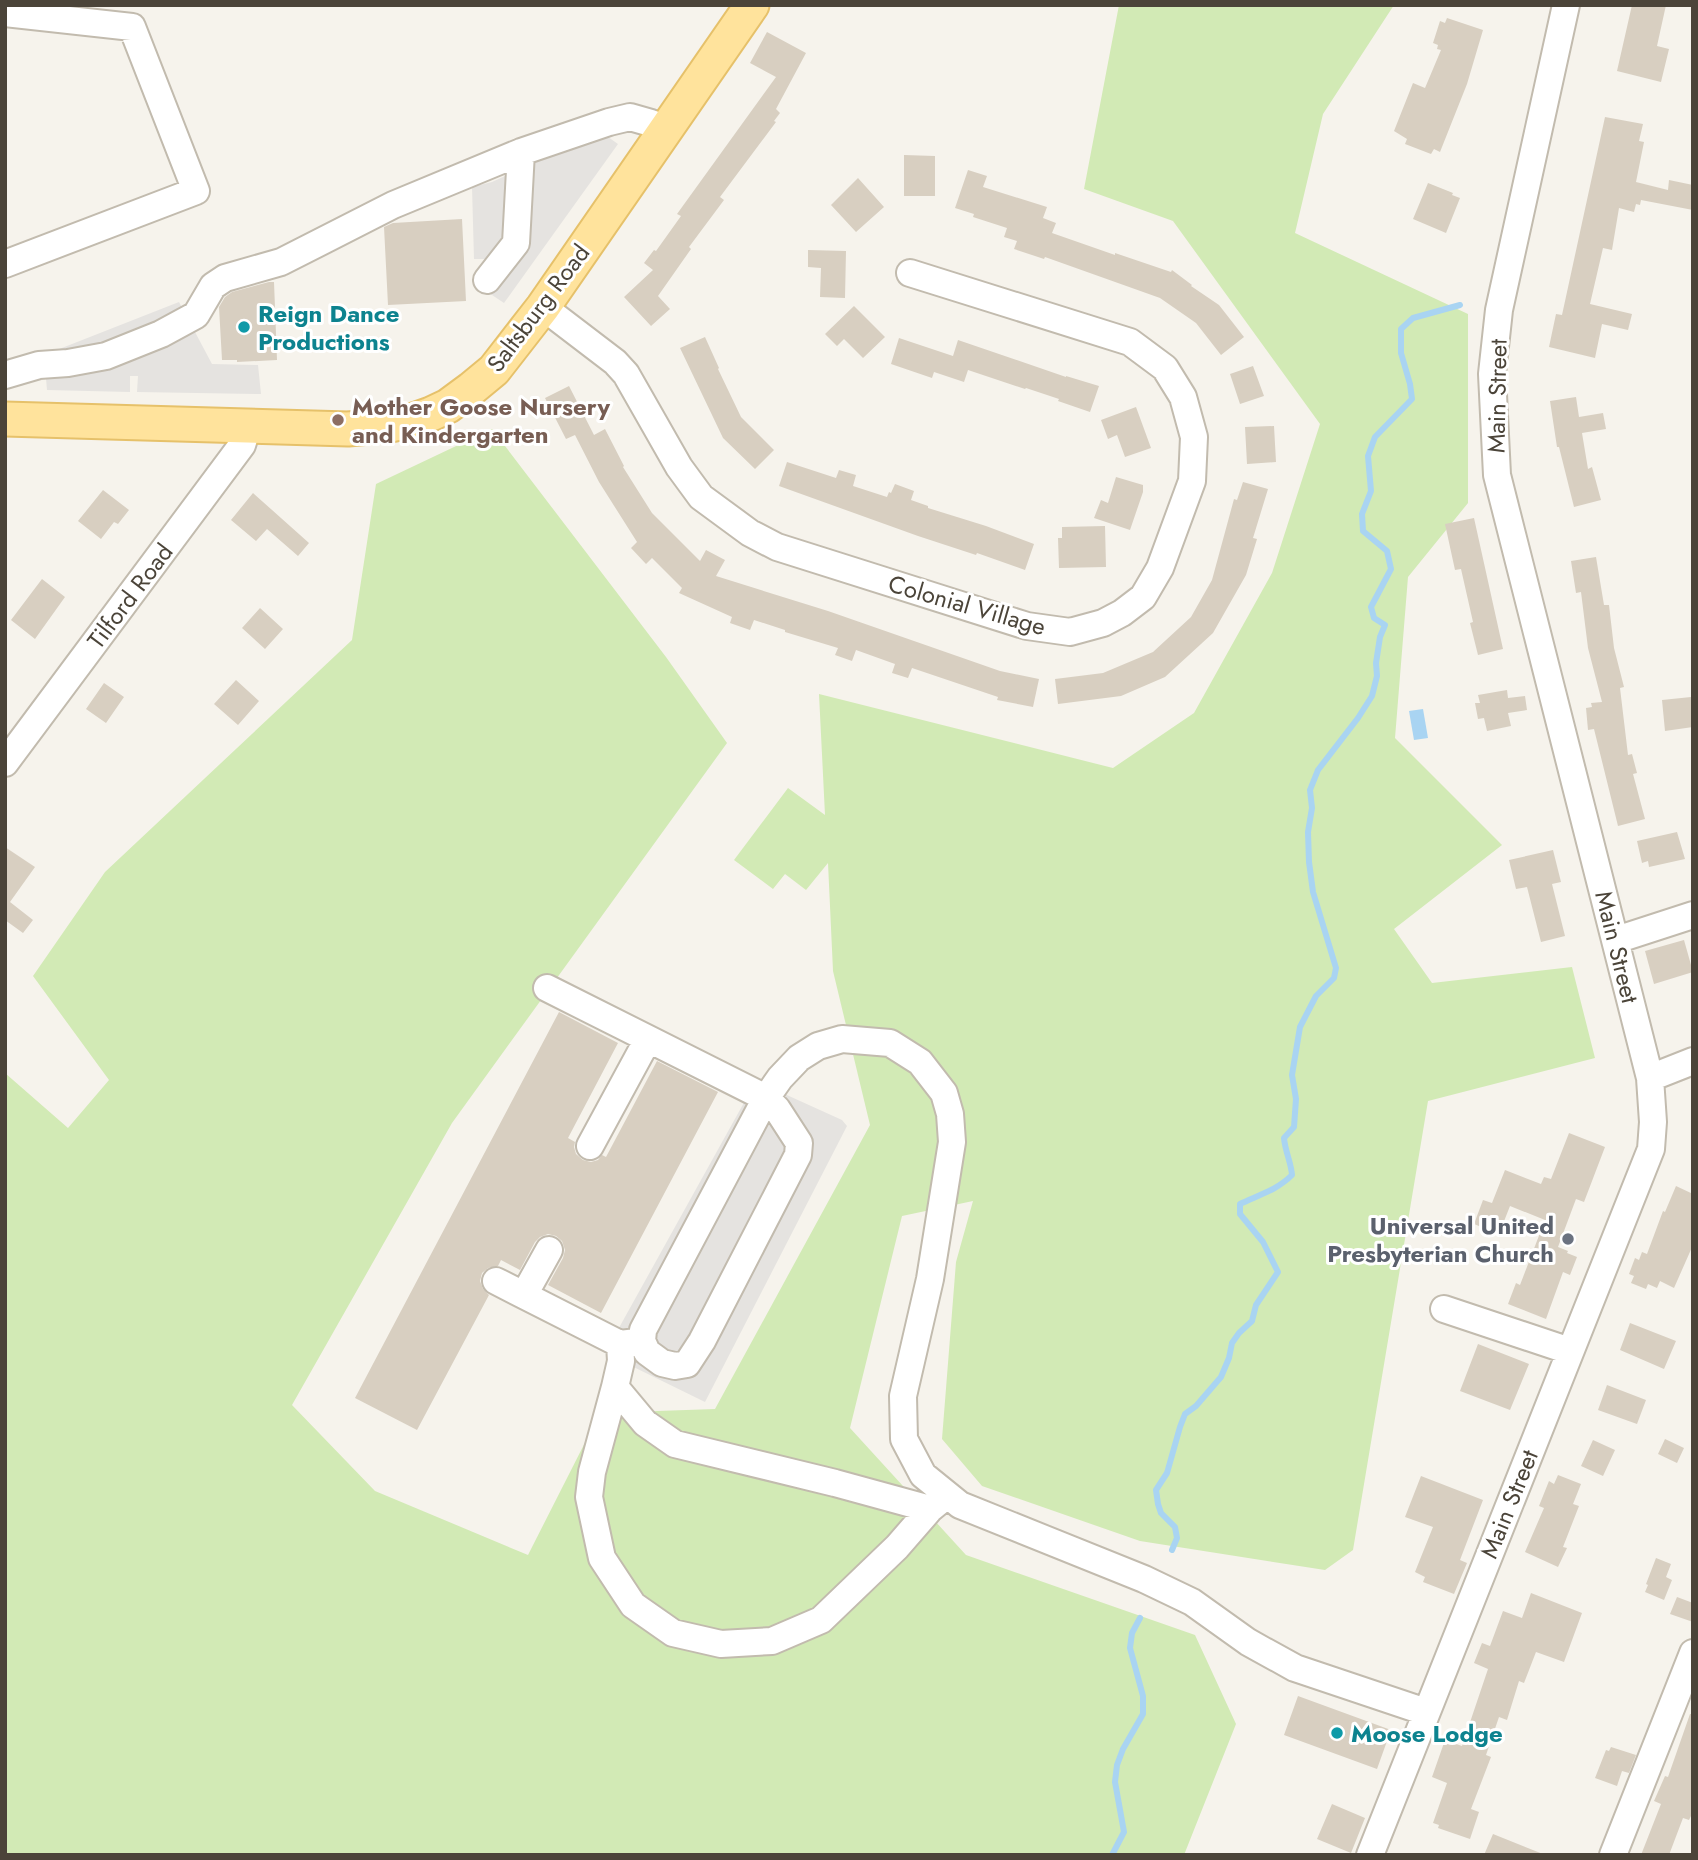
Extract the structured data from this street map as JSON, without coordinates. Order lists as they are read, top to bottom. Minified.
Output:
{"streets":{"main road":["Saltsburg Road"],"street":["Main Street","Tilford Road","Colonial Village"]},"crossings":[["Saltsburg Road","Tilford Road"],["Saltsburg Road","Colonial Village"]],"places":["Reign Dance Productions","Mother Goose Nursery and Kindergarten","Universal United Presbyterian Church","Moose Lodge"]}
